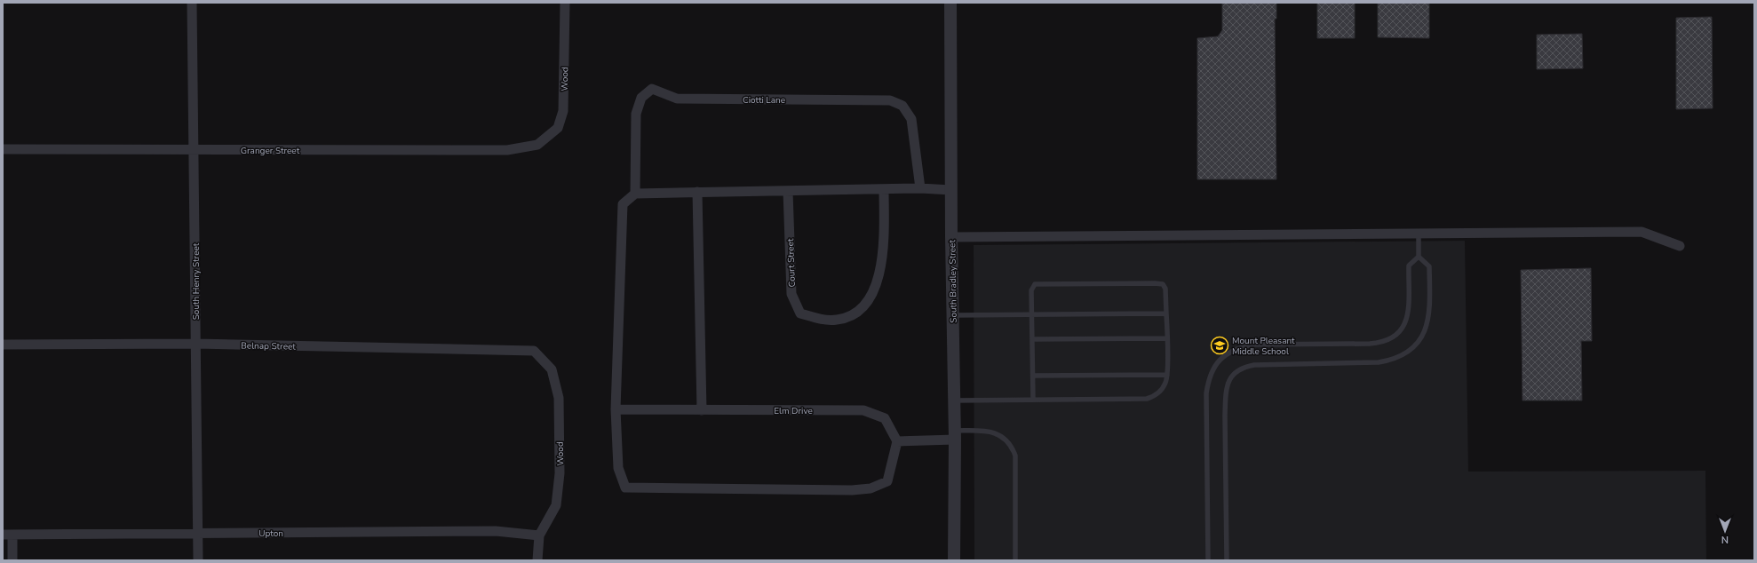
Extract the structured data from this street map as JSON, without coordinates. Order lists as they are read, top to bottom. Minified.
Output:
{"streets":{"street":["Wood","Ciotti Lane","Granger Street","Court Street","South Henry Street","South Bradley Street","Belnap Street","Elm Drive","Upton"]},"crossings":[["Wood","Granger Street"],["Wood","Belnap Street"],["Wood","Upton"],["Granger Street","South Henry Street"],["South Henry Street","Belnap Street"],["South Henry Street","Upton"]],"places":{"school or university":["Mount Pleasant Middle School"]},"north":"bottom"}
